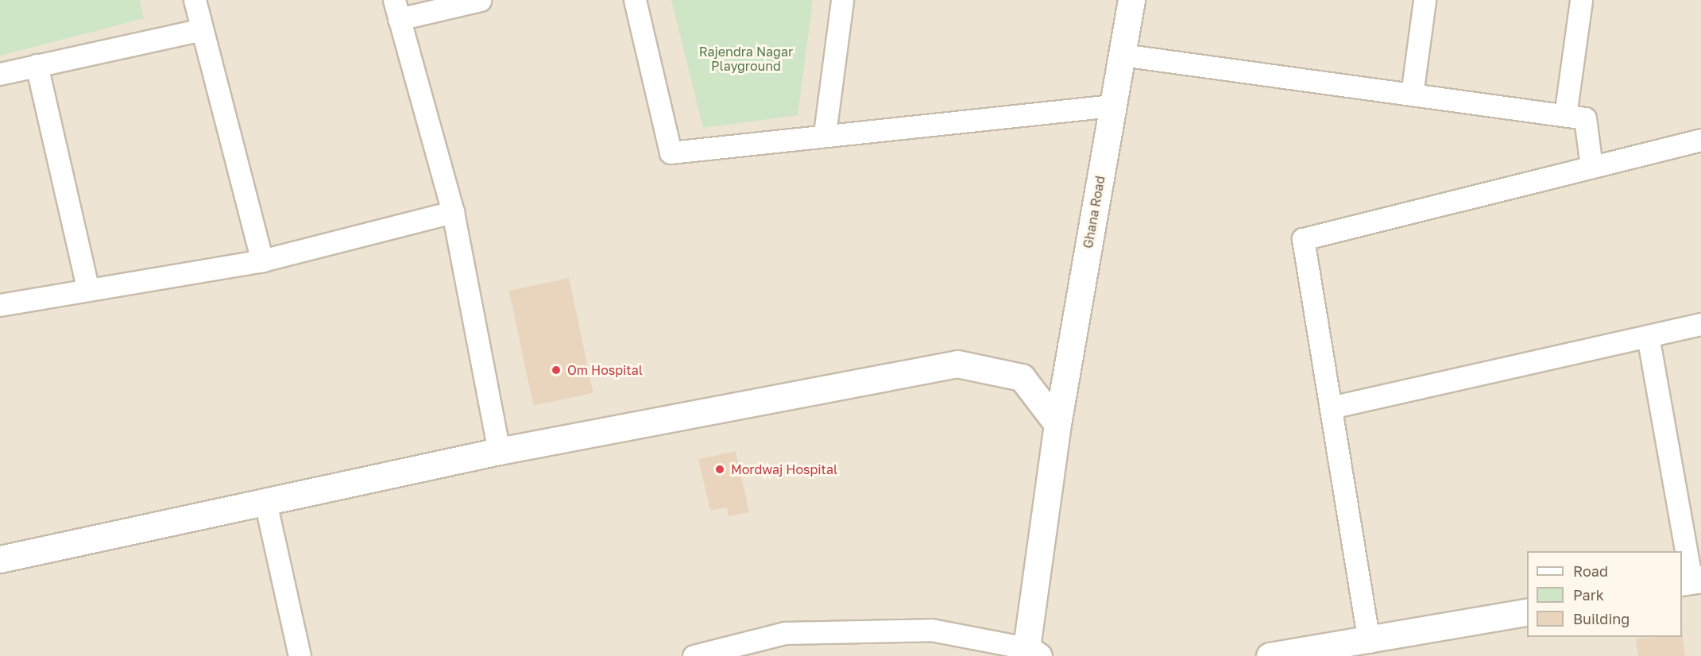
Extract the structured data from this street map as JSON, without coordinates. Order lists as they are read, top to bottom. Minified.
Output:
{"streets":{"street":["Ghana Road"]},"parks":["Rajendra Nagar Playground"],"places":["Om Hospital","Mordwaj Hospital"],"legend":["Road","Park","Building"]}
